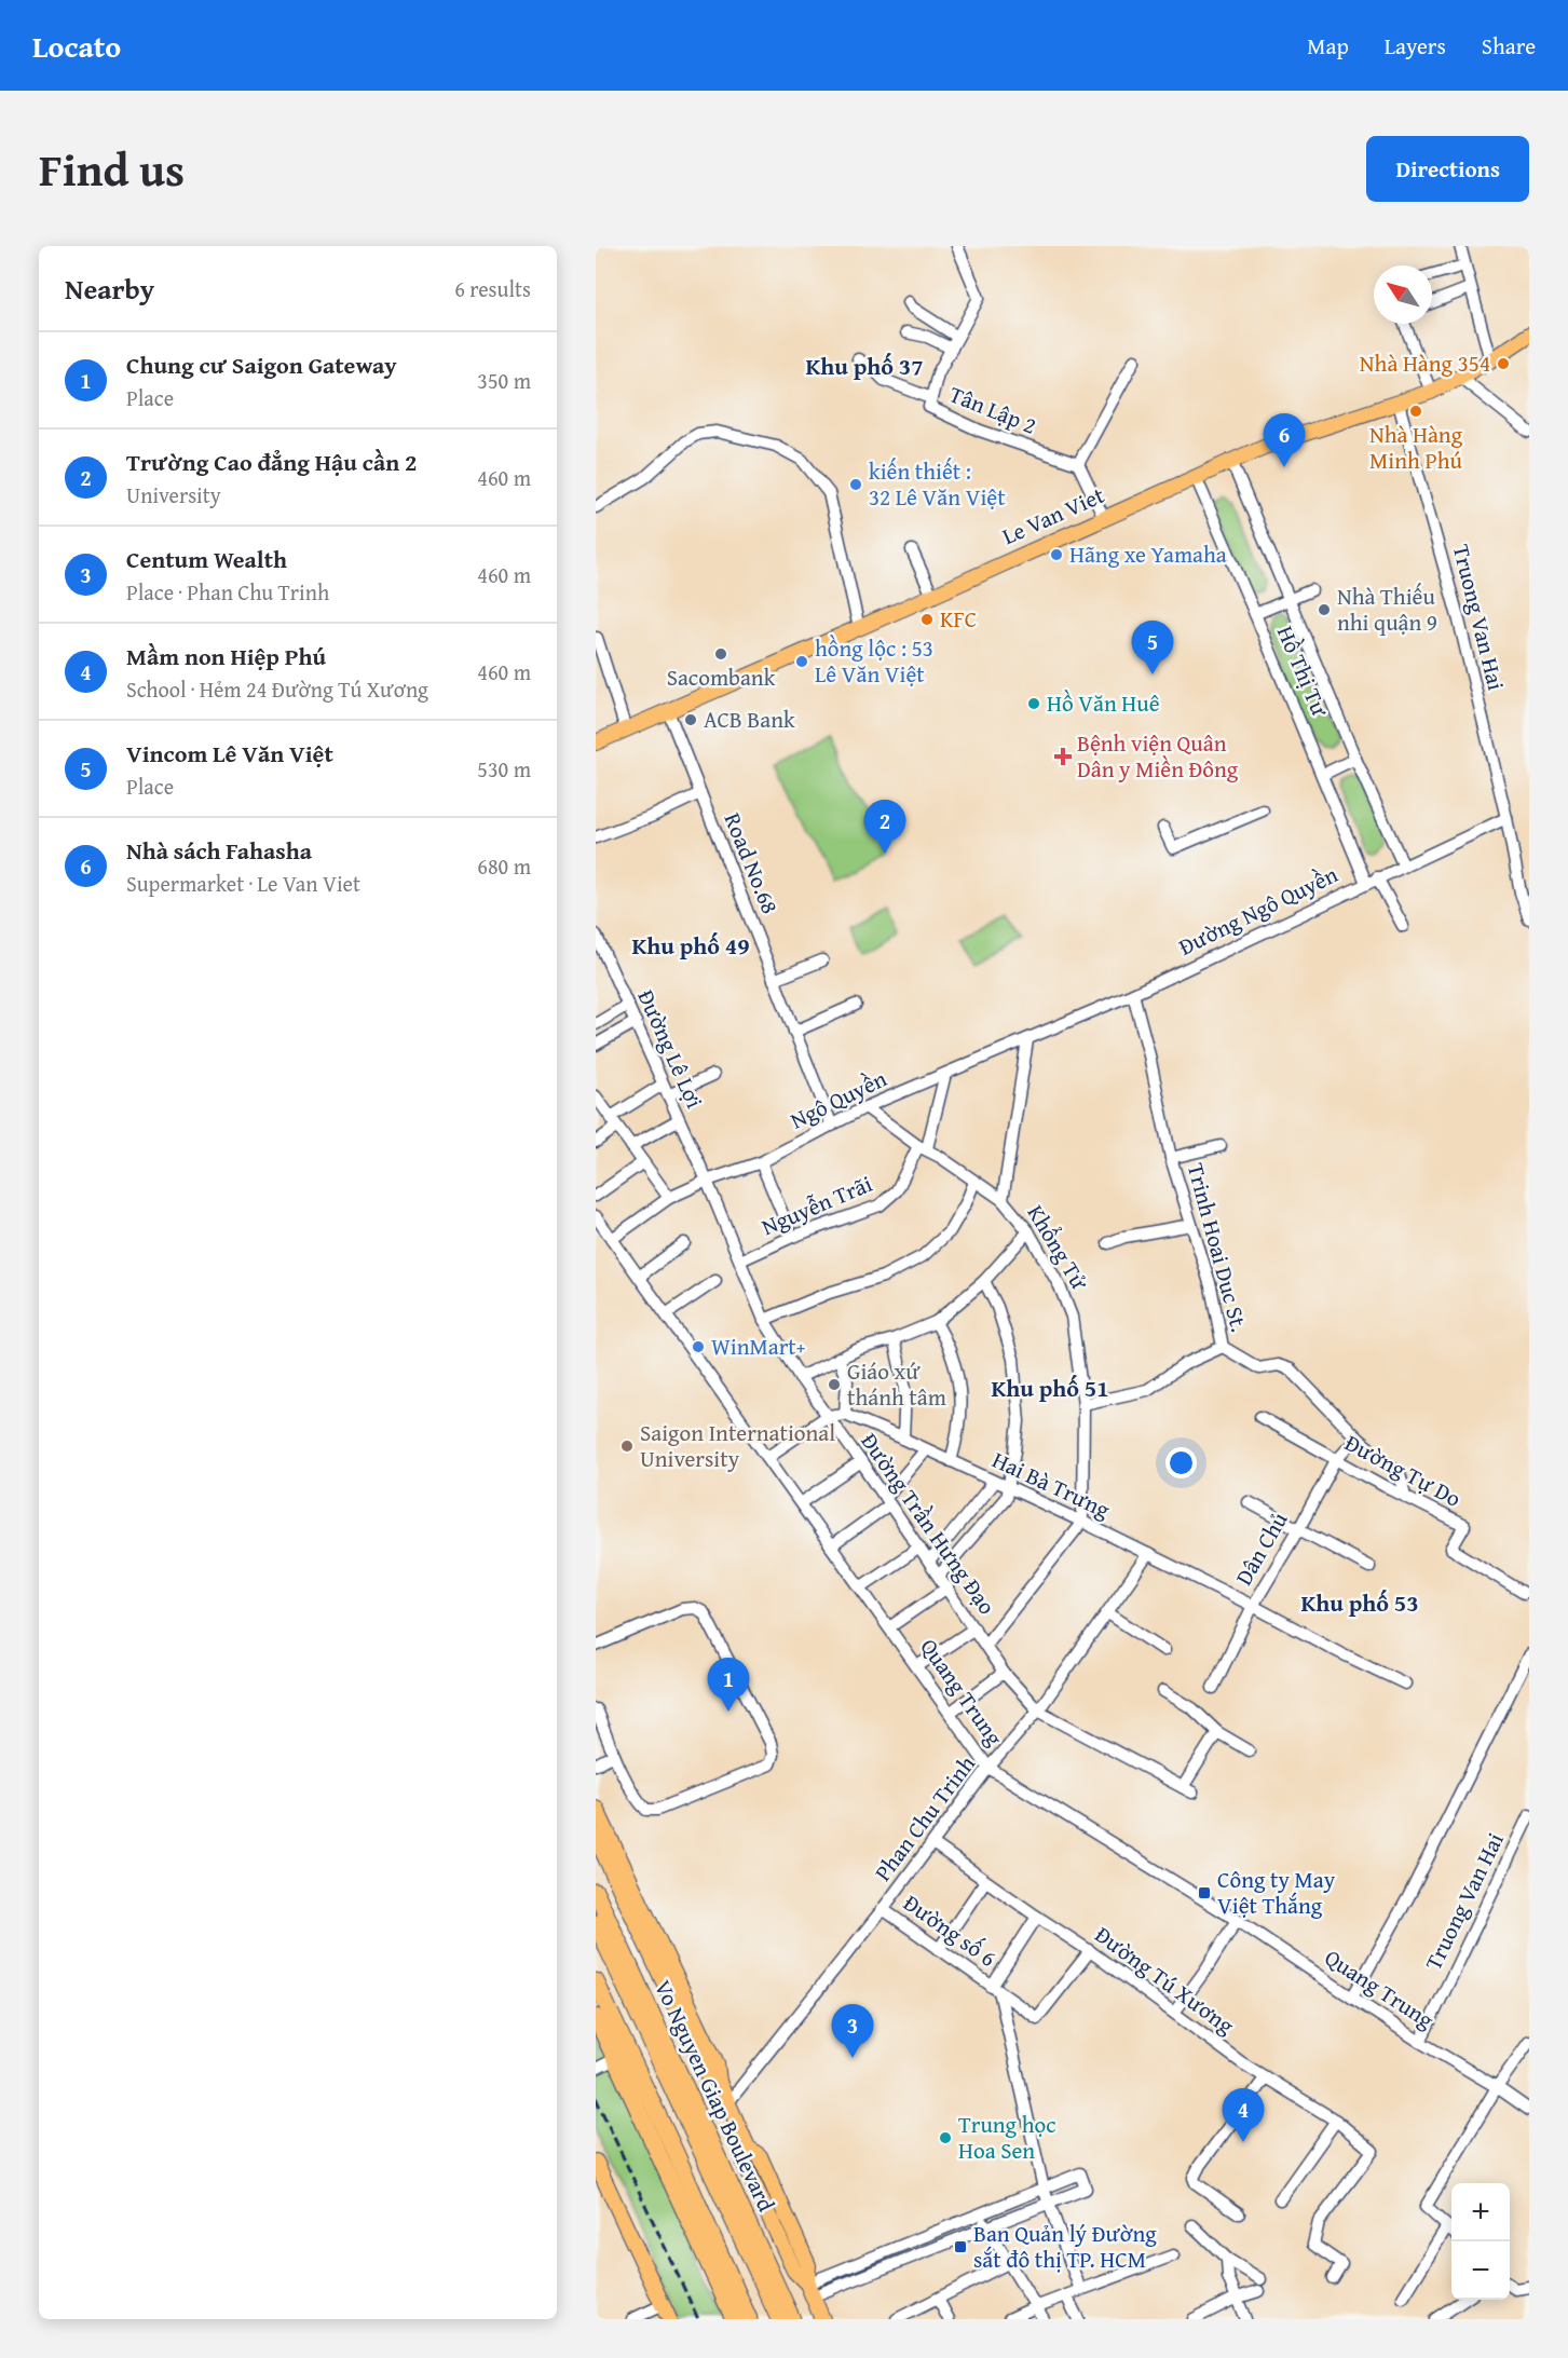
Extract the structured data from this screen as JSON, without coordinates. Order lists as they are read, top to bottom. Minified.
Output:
{"streets":{"highway":["Vo Nguyen Giap Boulevard"],"main road":["Le Van Viet"],"street":["Tân Lập 2","Truong Van Hai","Hồ Thị Tư","Road No.68","Đường Ngô Quyền","Đường Lê Lợi","Ngô Quyền","Nguyễn Trãi","Khổng Tử","Trinh Hoai Duc St.","Đường Tự Do","Hai Bà Trưng","Đường Trần Hưng Đạo","Dân Chủ","Quang Trung","Phan Chu Trinh","Đường số 6","Đường Tú Xương"]},"crossings":[["Le Van Viet","Truong Van Hai"],["Le Van Viet","Hồ Thị Tư"],["Le Van Viet","Road No.68"],["Truong Van Hai","Đường Ngô Quyền"],["Truong Van Hai","Quang Trung"],["Hồ Thị Tư","Đường Ngô Quyền"],["Road No.68","Ngô Quyền"],["Đường Ngô Quyền","Ngô Quyền"],["Đường Ngô Quyền","Trinh Hoai Duc St."],["Đường Lê Lợi","Ngô Quyền"],["Đường Lê Lợi","Đường Trần Hưng Đạo"],["Ngô Quyền","Nguyễn Trãi"],["Ngô Quyền","Khổng Tử"],["Ngô Quyền","Đường Trần Hưng Đạo"],["Ngô Quyền","Quang Trung"],["Nguyễn Trãi","Khổng Tử"],["Nguyễn Trãi","Đường Trần Hưng Đạo"],["Khổng Tử","Hai Bà Trưng"],["Trinh Hoai Duc St.","Đường Tự Do"],["Trinh Hoai Duc St.","Dân Chủ"],["Đường Tự Do","Dân Chủ"],["Hai Bà Trưng","Dân Chủ"],["Hai Bà Trưng","Phan Chu Trinh"],["Đường Trần Hưng Đạo","Phan Chu Trinh"],["Quang Trung","Phan Chu Trinh"],["Phan Chu Trinh","Đường số 6"],["Phan Chu Trinh","Đường Tú Xương"],["Đường số 6","Đường Tú Xương"]],"districts":["Khu phố 37","Khu phố 49","Khu phố 51","Khu phố 53"],"places":{"other":["Nhà Hàng 354","Nhà Hàng Minh Phú","kiến thiết : 32 Lê Văn Việt","Hãng xe Yamaha","Nhà Thiếu nhi quận 9","KFC","Sacombank","hồng lộc : 53 Lê Văn Việt","Hồ Văn Huê","ACB Bank","WinMart+","Giáo xứ thánh tâm","Saigon International University","Trung học Hoa Sen"],"health":["Bệnh viện Quân Dân y Miền Đông"],"transit":["Công ty May Việt Thắng","Ban Quản lý Đường sắt đô thị TP. HCM"]},"north":"top left","page":{"header":"Locato","nav":["Map","Layers","Share"],"title":"Find us","buttons":"Directions","heading":["Nearby","6 results"],"list":[{"mark":"1","name":"Chung cư Saigon Gateway","note":"Place","value":"350 m"},{"mark":"2","name":"Trường Cao đẳng Hậu cần 2","note":"University","value":"460 m"},{"mark":"3","name":"Centum Wealth","note":"Place · Phan Chu Trinh","value":"460 m"},{"mark":"4","name":"Mầm non Hiệp Phú","note":"School · Hẻm 24 Đường Tú Xương","value":"460 m"},{"mark":"5","name":"Vincom Lê Văn Việt","note":"Place","value":"530 m"},{"mark":"6","name":"Nhà sách Fahasha","note":"Supermarket · Le Van Viet","value":"680 m"}],"pins":["6","5","2","1","3","4"],"map_buttons":["+","−"]}}
